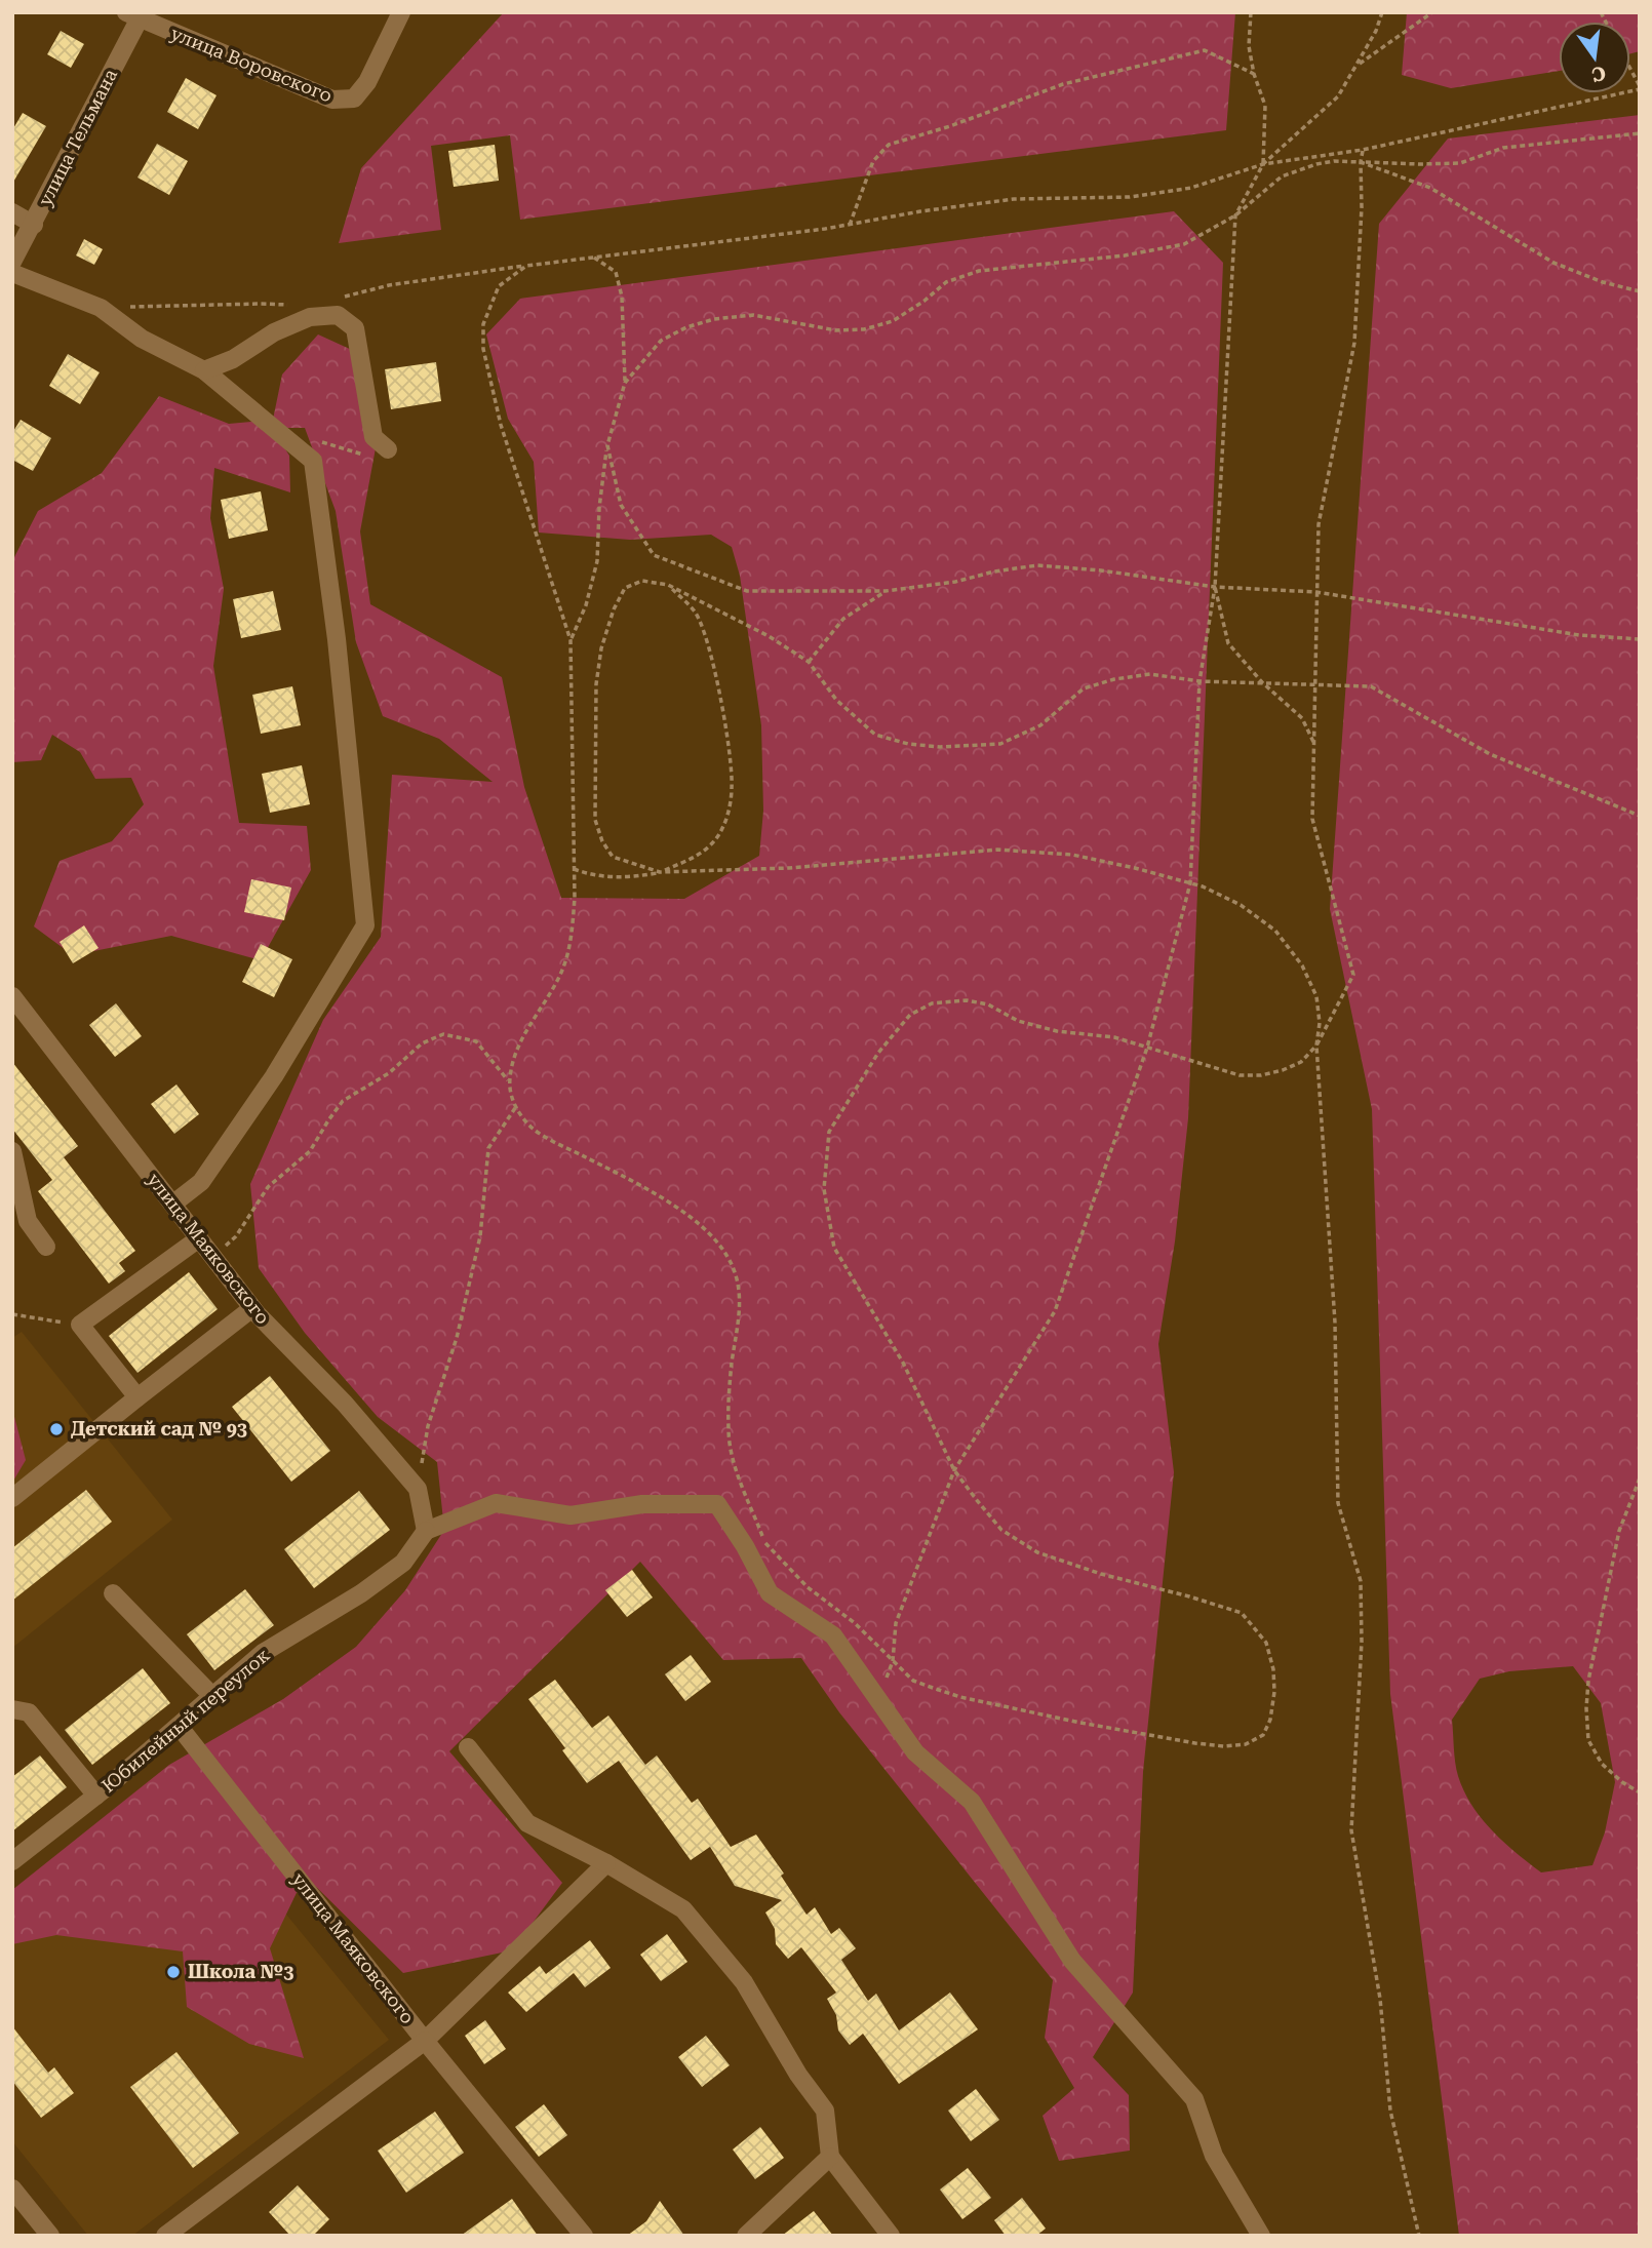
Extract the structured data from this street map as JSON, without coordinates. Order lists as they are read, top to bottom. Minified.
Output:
{"streets":{"street":["улица Воровского","улица Тельмана","улица Маяковского","Юбилейный переулок"]},"crossings":[["улица Воровского","улица Тельмана"],["улица Маяковского","Юбилейный переулок"]],"places":["Детский сад № 93","Школа №3"],"north":"bottom"}
